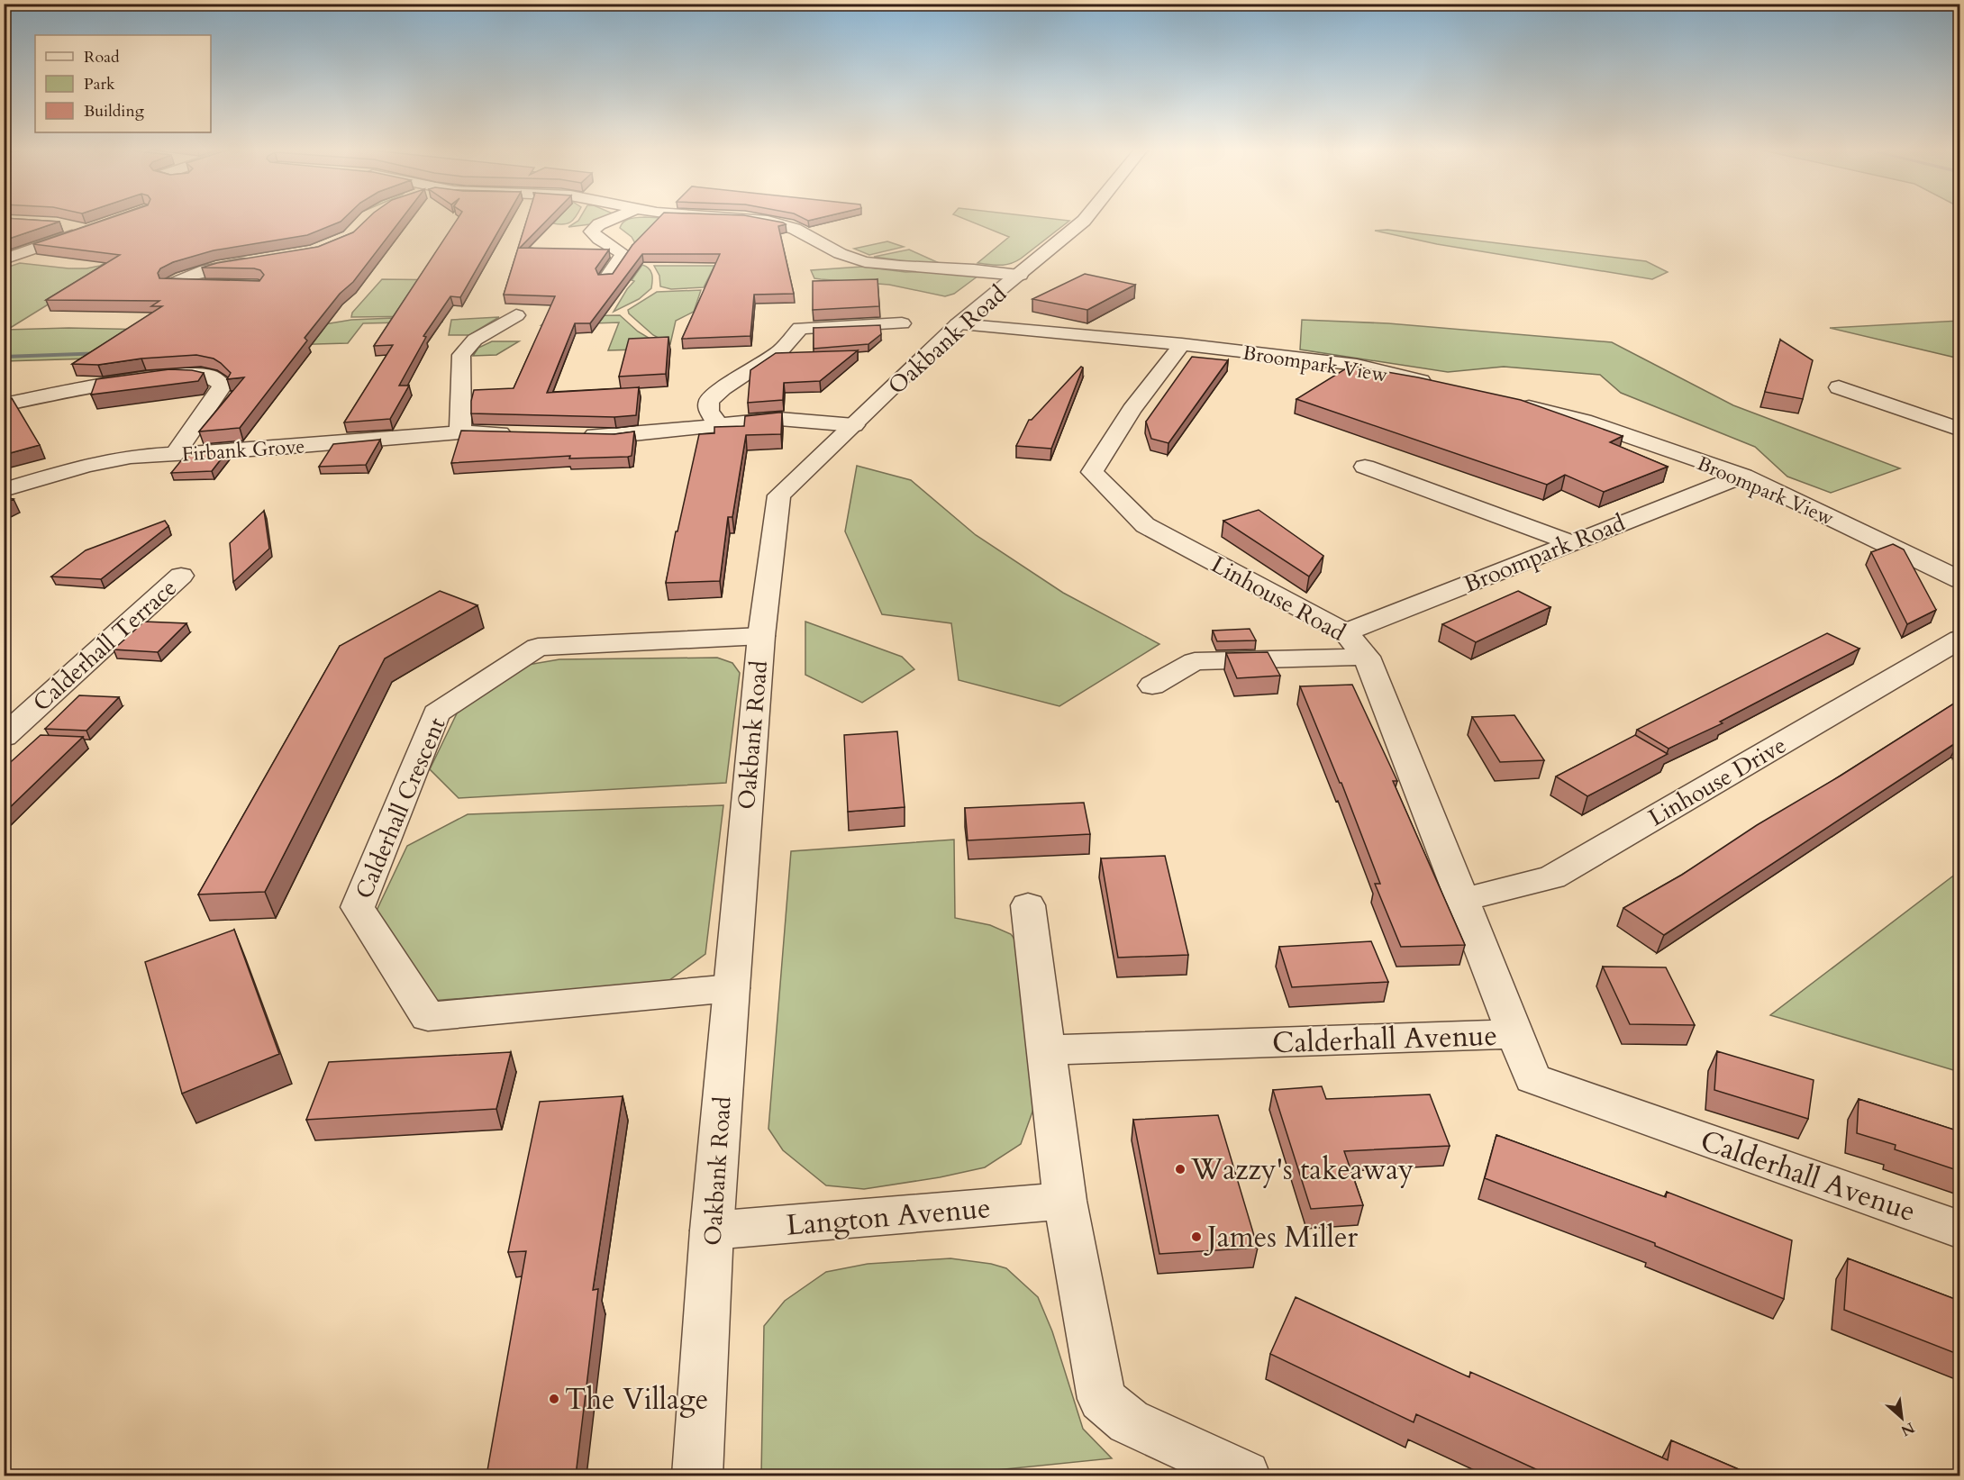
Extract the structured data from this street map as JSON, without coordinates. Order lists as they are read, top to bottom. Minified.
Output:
{"streets":{"street":["Oakbank Road","Broompark View","Firbank Grove","Broompark Road","Linhouse Road","Calderhall Terrace","Linhouse Drive","Calderhall Crescent","Calderhall Avenue","Langton Avenue"]},"crossings":[["Oakbank Road","Broompark View"],["Oakbank Road","Calderhall Crescent"],["Oakbank Road","Langton Avenue"],["Broompark View","Broompark Road"],["Broompark View","Linhouse Road"],["Broompark Road","Linhouse Road"],["Linhouse Road","Linhouse Drive"],["Linhouse Road","Calderhall Avenue"]],"places":["Wazzy's takeaway","James Miller","The Village"],"legend":["Road","Park","Building"],"north":"bottom right"}
